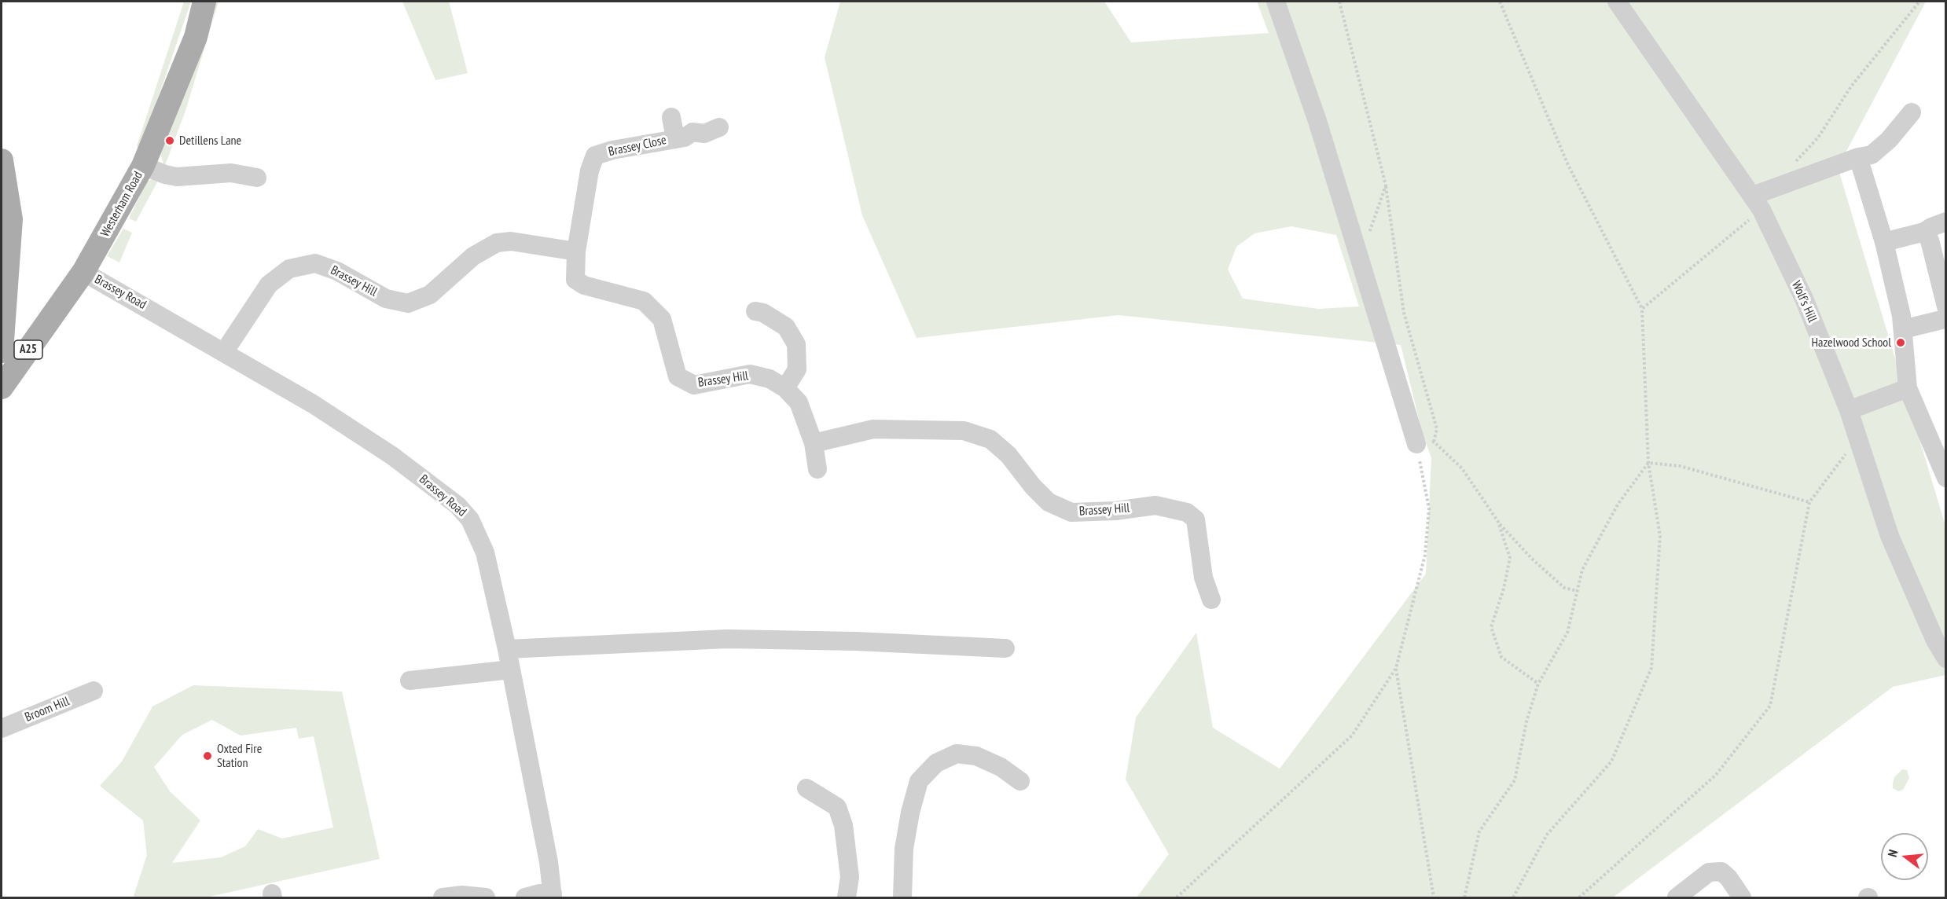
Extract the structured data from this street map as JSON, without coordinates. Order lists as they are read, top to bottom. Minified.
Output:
{"streets":{"main road":["Westerham Road","A25"],"street":["Brassey Close","Brassey Hill","Brassey Road","Wolf's Hill","Broom Hill"]},"crossings":[["Brassey Close","Brassey Hill"],["Westerham Road","Brassey Road"],["Brassey Hill","Brassey Road"]],"places":["Detillens Lane","Hazelwood School","Oxted Fire Station"],"north":"left"}
